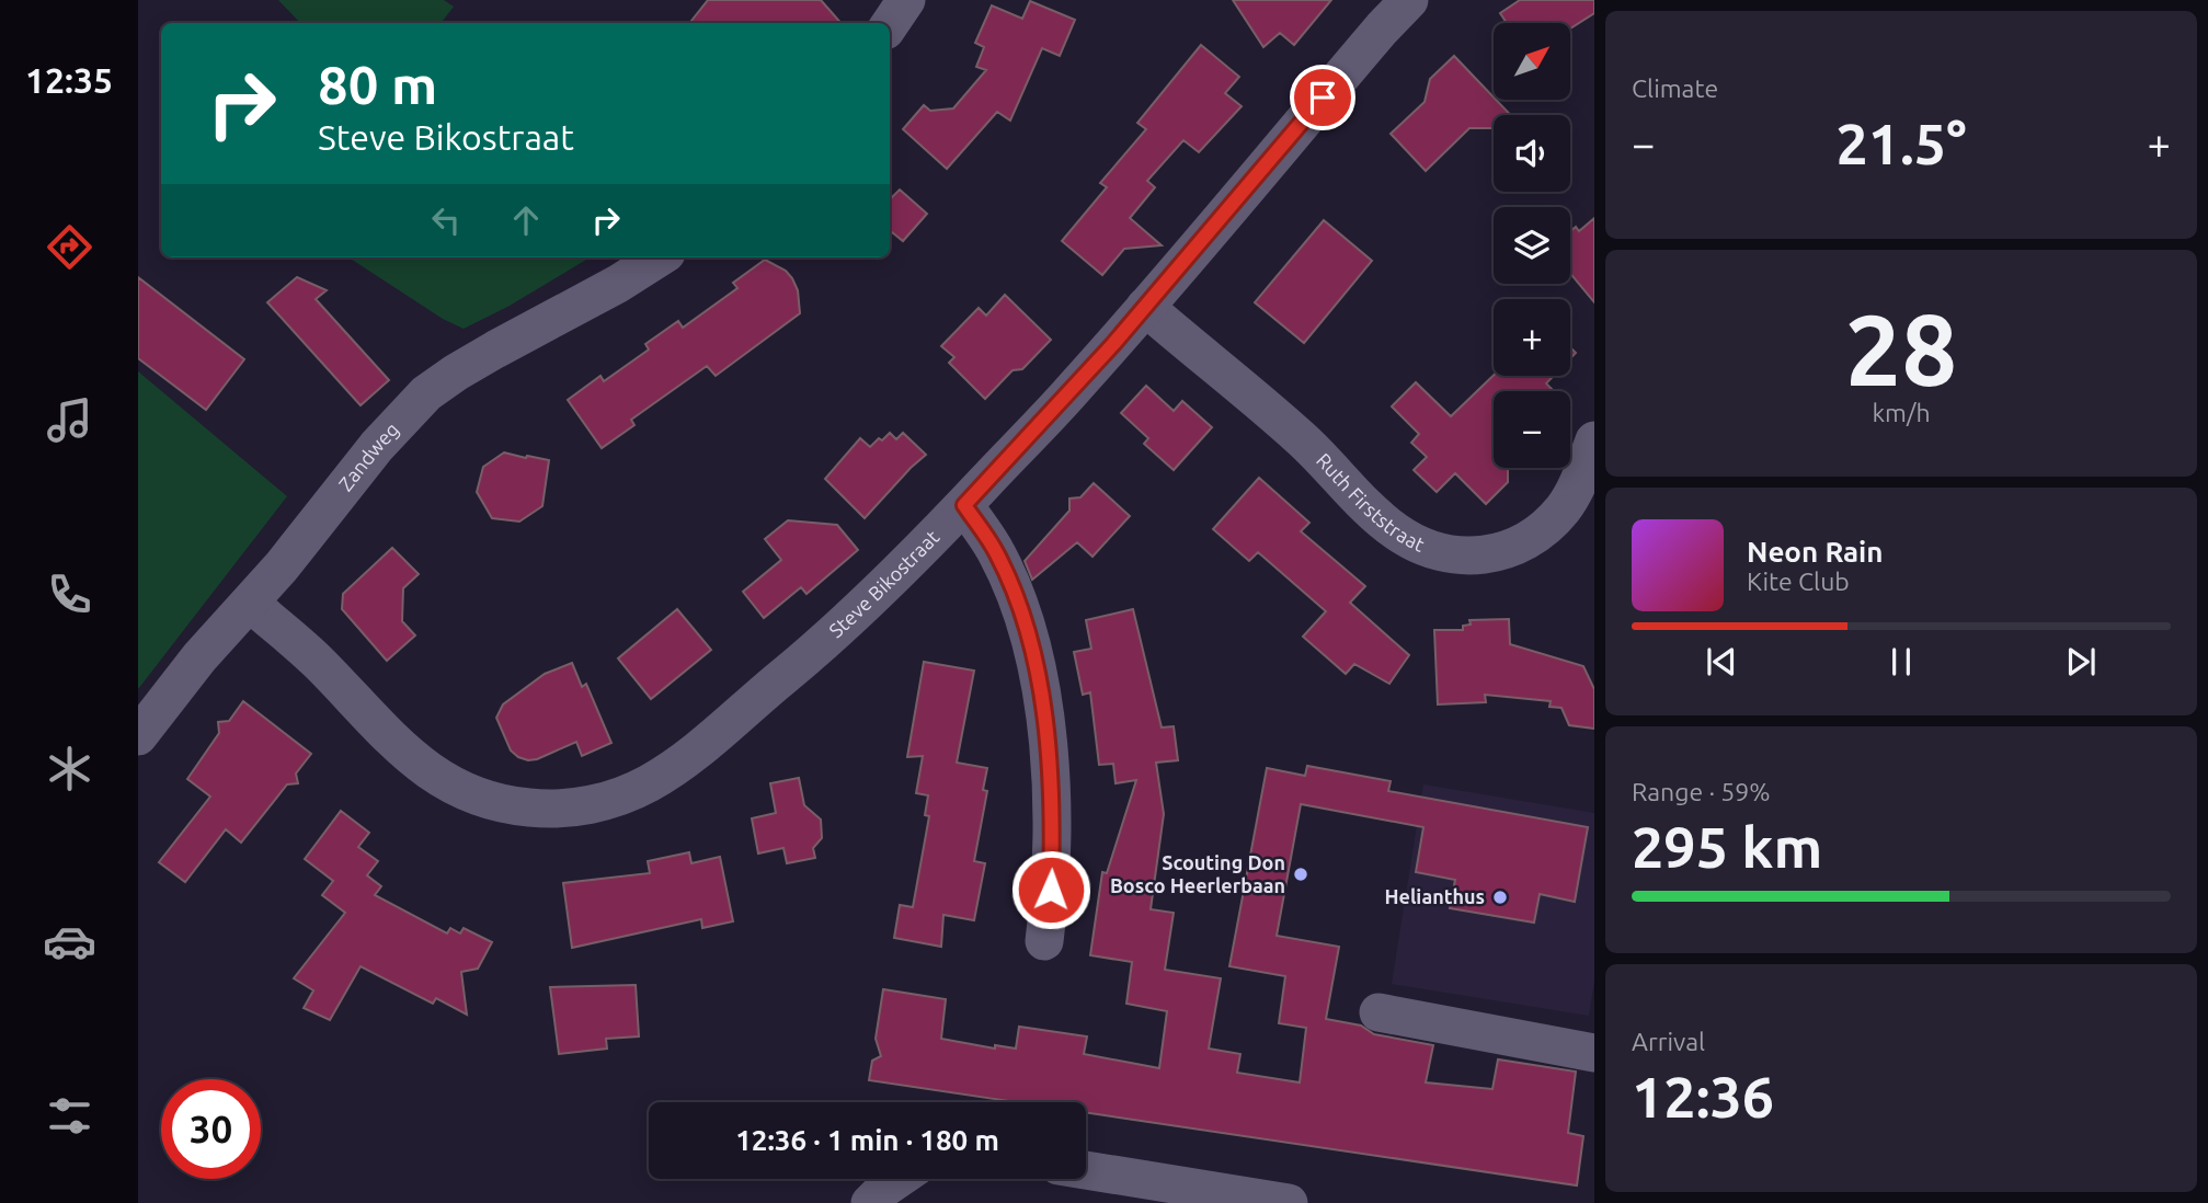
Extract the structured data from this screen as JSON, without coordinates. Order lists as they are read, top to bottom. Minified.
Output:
{"streets":{"street":["Zandweg","Ruth Firststraat","Steve Bikostraat"]},"crossings":[["Zandweg","Steve Bikostraat"],["Ruth Firststraat","Steve Bikostraat"]],"places":["Scouting Don Bosco Heerlerbaan","Helianthus"],"north":"top right","page":{"tabs":"12:35","tile":["Climate",["28","km/h"],["Range · 59%","295 km"],["Arrival","12:36"]],"map_buttons":["+","−"],"turn":["80 m","Steve Bikostraat"],"heat":["−","21.5°","+"],"song":["Neon Rain","Kite Club"],"limit":"30","trip":"12:36 · 1 min · 180 m"}}
